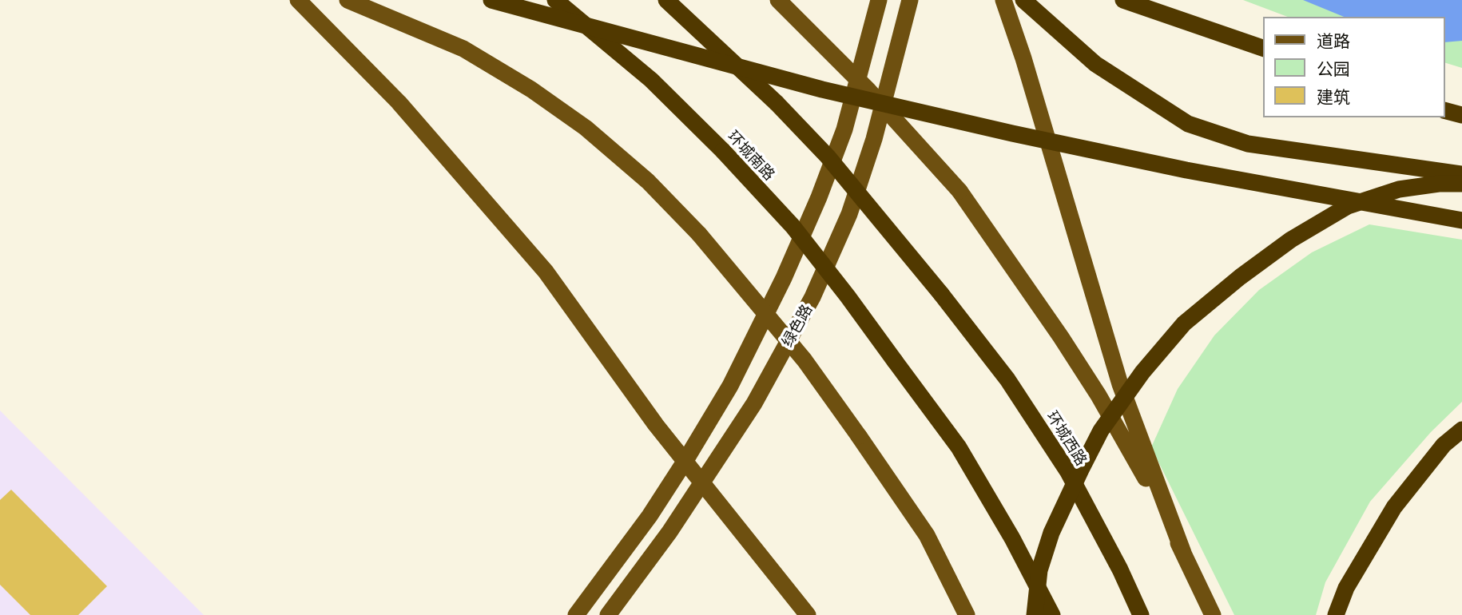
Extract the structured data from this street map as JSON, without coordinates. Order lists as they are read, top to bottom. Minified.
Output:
{"streets":{"highway":["环城南路","环城西路"],"main road":["绿色路"]},"legend":["道路","公园","建筑"]}
